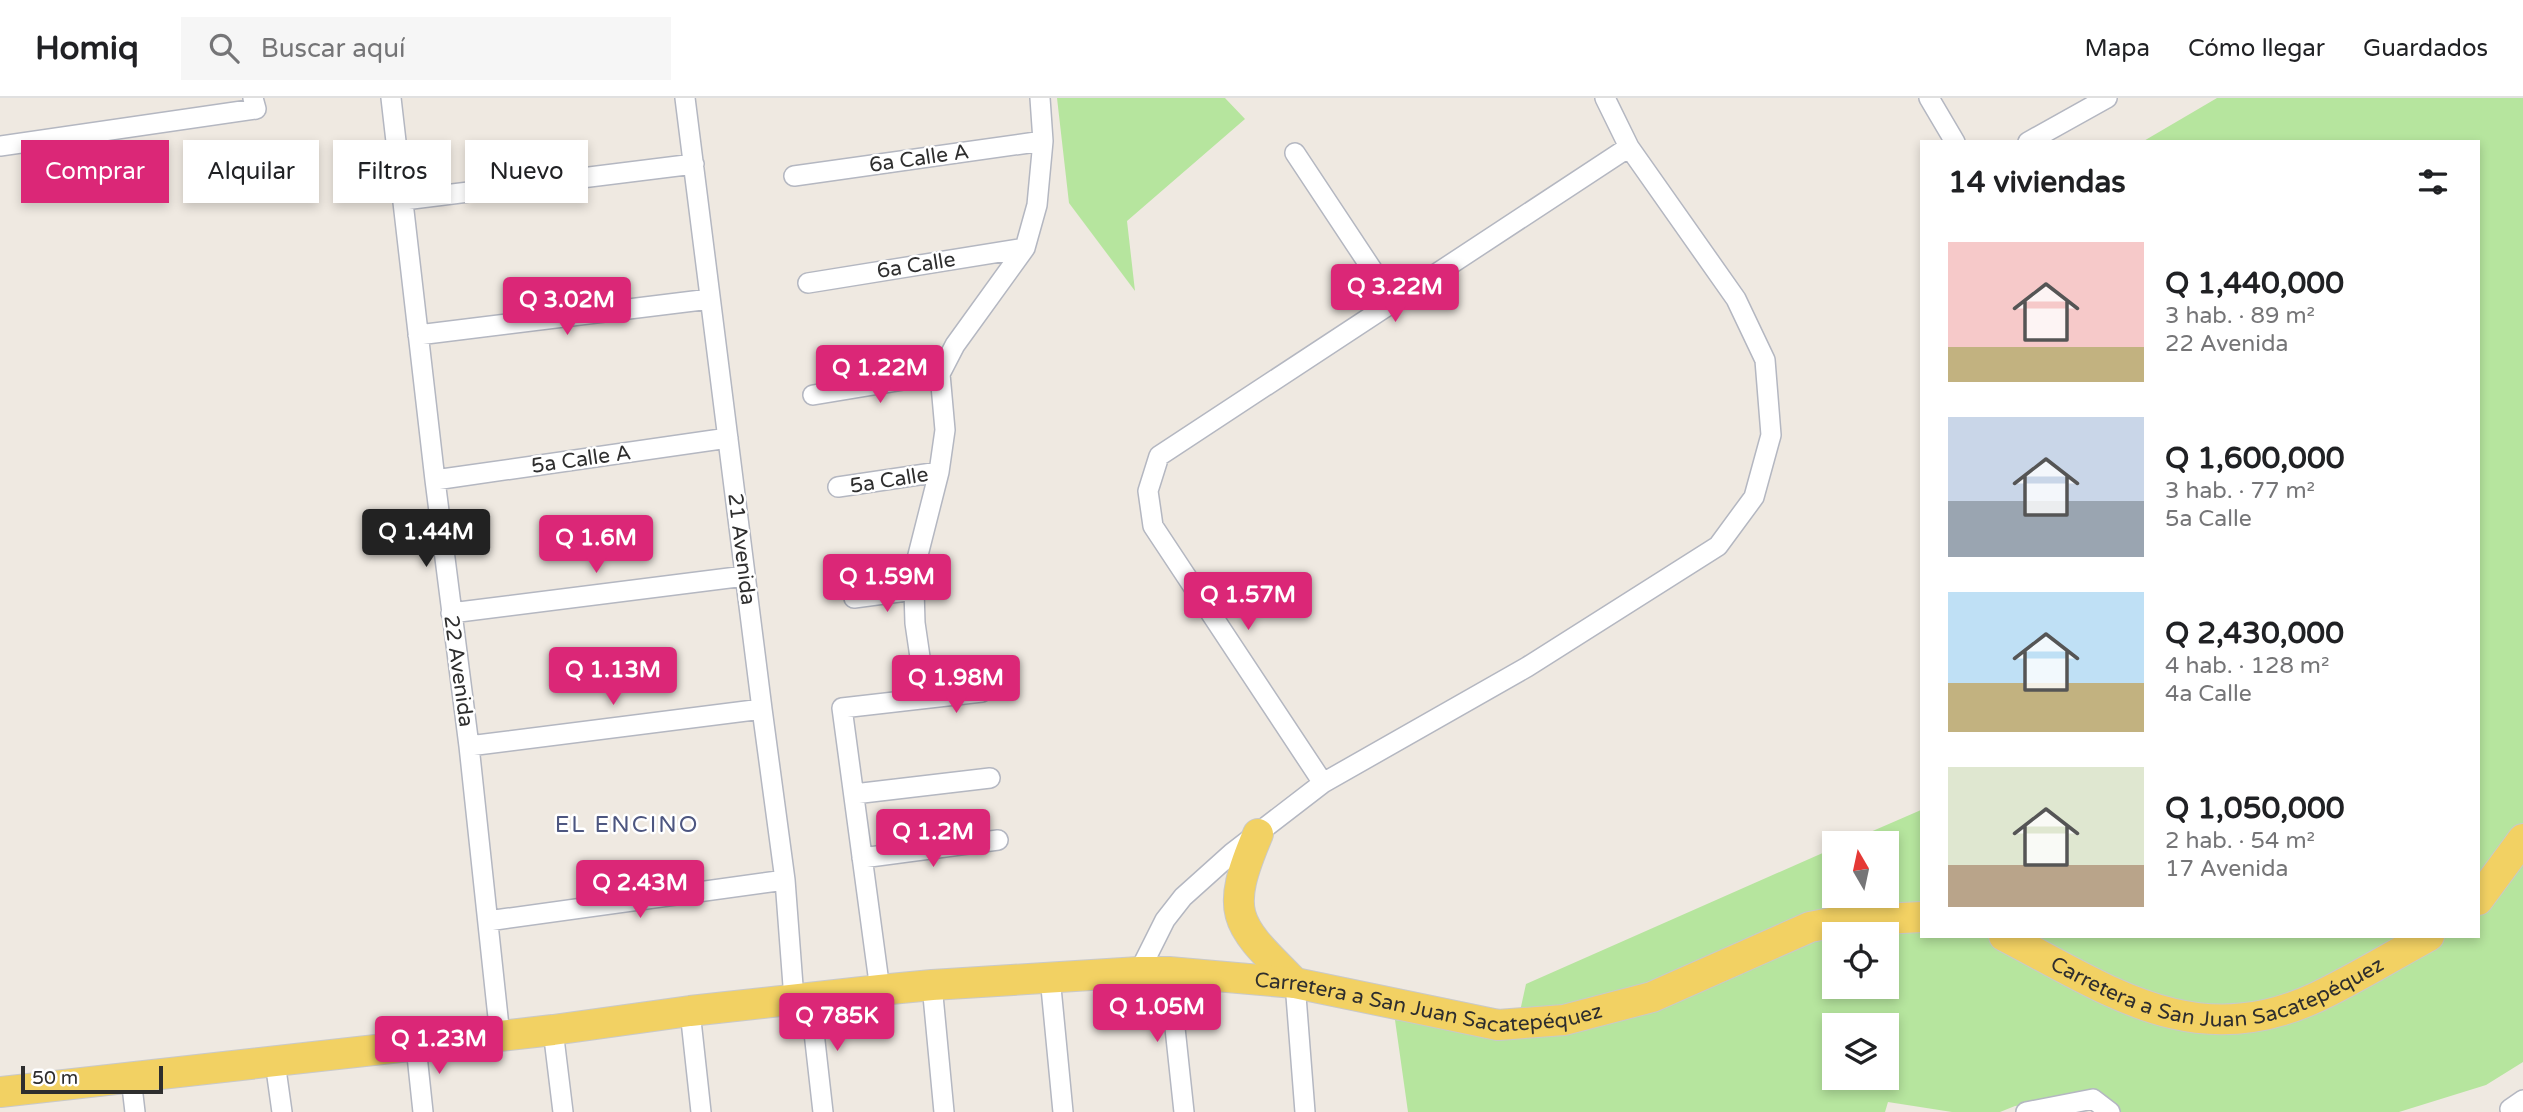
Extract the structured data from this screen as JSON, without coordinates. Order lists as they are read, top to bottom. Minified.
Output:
{"streets":{"main road":["Carretera a San Juan Sacatepéquez"],"street":["6a Calle A","6a Calle","5a Calle A","5a Calle","21 Avenida","22 Avenida"]},"crossings":[["5a Calle A","21 Avenida"],["5a Calle A","22 Avenida"],["21 Avenida","Carretera a San Juan Sacatepéquez"],["22 Avenida","Carretera a San Juan Sacatepéquez"]],"districts":["EL ENCINO"],"scale_bar":"50 m","north":"top","page":{"header":"Homiq","search":"Buscar aquí","nav":["Mapa","Cómo llegar","Guardados"],"chip":["Comprar","Alquilar","Filtros","Nuevo"],"heading":"14 viviendas","list":[{"name":"Q 1,440,000","note":"3 hab. · 89 m² · 22 Avenida"},{"name":"Q 1,600,000","note":"3 hab. · 77 m² · 5a Calle"},{"name":"Q 2,430,000","note":"4 hab. · 128 m² · 4a Calle"},{"name":"Q 1,050,000","note":"2 hab. · 54 m² · 17 Avenida"}],"price":["Q 3.22M","Q 3.02M","Q 1.22M","Q 1.44M","Q 1.6M","Q 1.59M","Q 1.57M","Q 1.13M","Q 1.98M","Q 1.2M","Q 2.43M","Q 1.05M","Q 785K","Q 1.23M"],"scale":"50 m"}}
